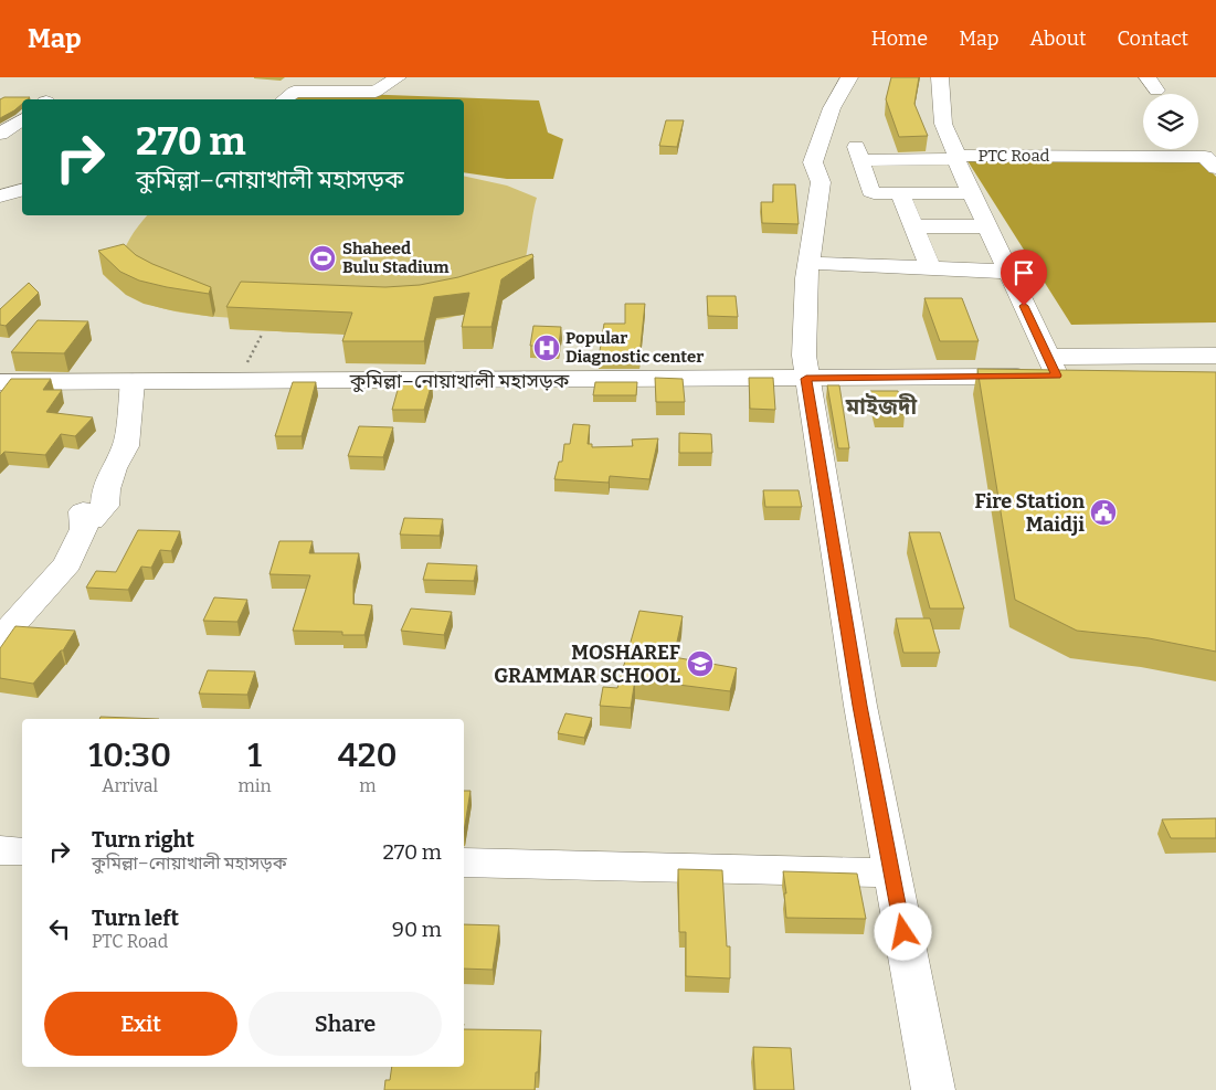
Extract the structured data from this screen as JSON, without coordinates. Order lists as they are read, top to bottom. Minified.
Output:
{"streets":{"main road":["PTC Road","কুমিল্লা–নোয়াখালী মহাসড়ক"]},"crossings":[["PTC Road","কুমিল্লা–নোয়াখালী মহাসড়ক"]],"districts":["মাইজদী"],"places":{"sports":["Shaheed Bulu Stadium"],"hospital":["Popular Diagnostic center"],"public building":["Fire Station Maidji"],"school or university":["MOSHAREF GRAMMAR SCHOOL"]},"page":{"header":"Map","nav":["Home","Map","About","Contact"],"turn":["270 m","কুমিল্লা–নোয়াখালী মহাসড়ক"],"eta":["10:30","Arrival","1","min","420","m"],"list":[{"name":"Turn right","note":"কুমিল্লা–নোয়াখালী মহাসড়ক","value":"270 m"},{"name":"Turn left","note":"PTC Road","value":"90 m"}],"buttons":["Exit","Share"]}}
